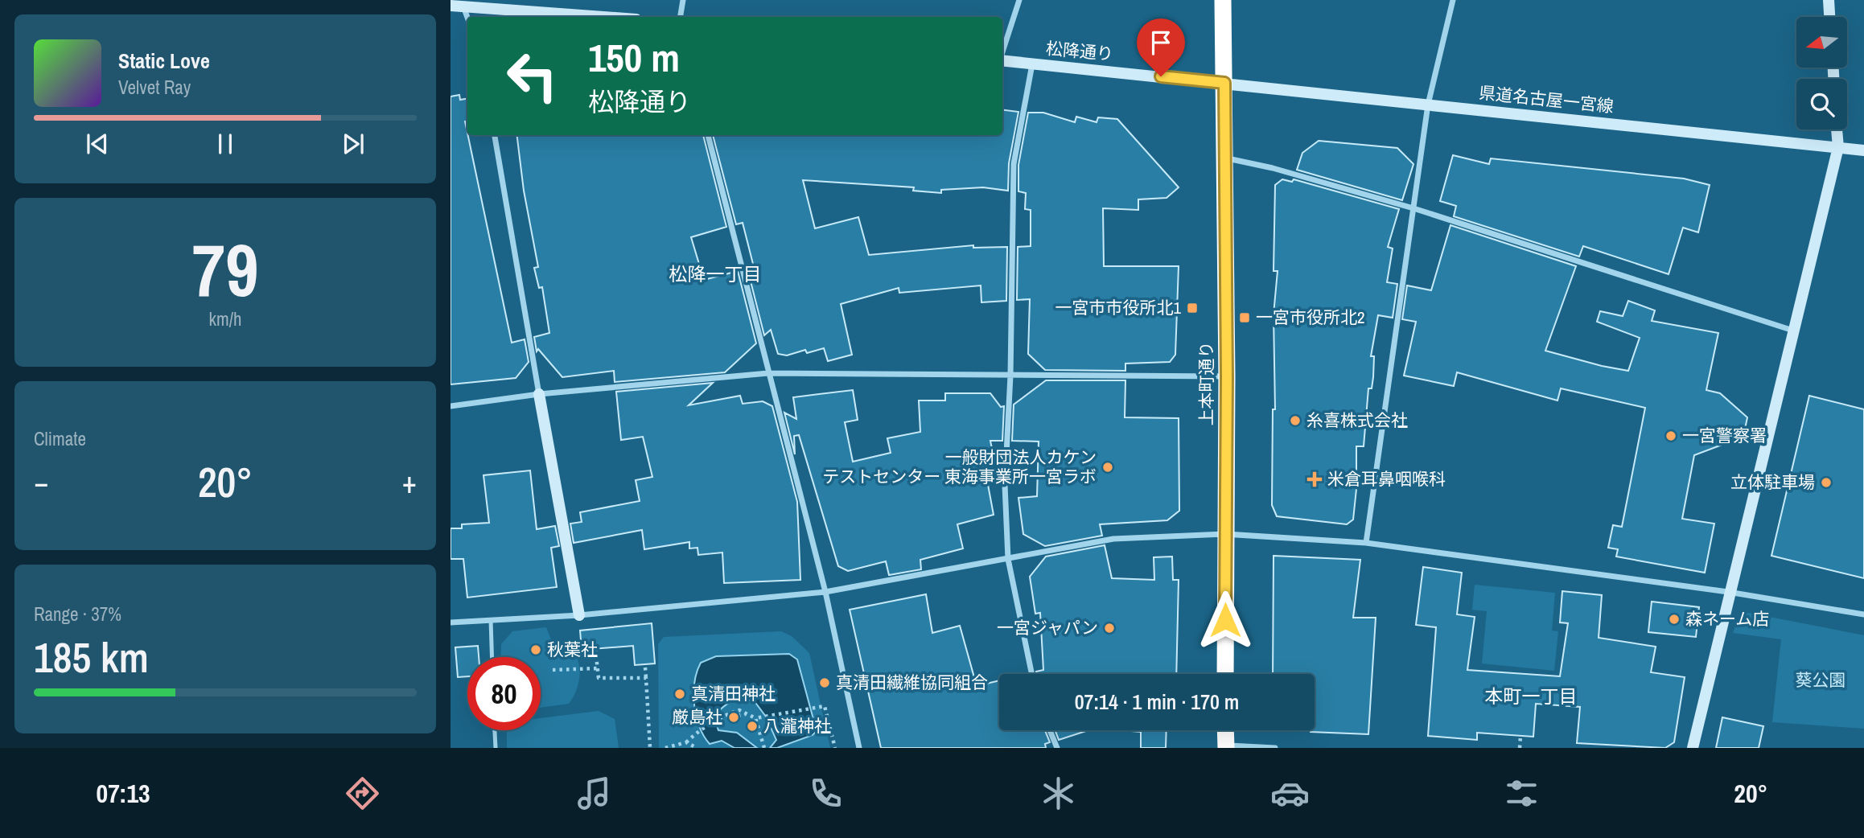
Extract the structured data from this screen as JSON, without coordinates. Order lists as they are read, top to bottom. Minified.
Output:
{"streets":{"highway":["上本町通り"],"street":["松降通り","県道名古屋一宮線"]},"crossings":[["松降通り","県道名古屋一宮線"],["松降通り","上本町通り"],["県道名古屋一宮線","上本町通り"]],"districts":["松降一丁目","本町一丁目"],"parks":["葵公園"],"places":{"transit":["一宮市市役所北1","一宮市役所北2"],"other":["糸喜株式会社","一宮警察署","一般財団法人カケン テストセンター 東海事業所一宮ラボ","立体駐車場","森ネーム店","一宮ジャパン","秋葉社","真清田繊維協同組合","真清田神社","厳島社","八瀧神社"],"health":["米倉耳鼻咽喉科"]},"north":"left","page":{"turn":["150 m","松降通り"],"song":["Static Love","Velvet Ray"],"tile":[["79","km/h"],"Climate",["Range · 37%","185 km"]],"heat":["−","20°","+"],"limit":"80","trip":"07:14 · 1 min · 170 m","tabs":["07:13","20°"]}}
